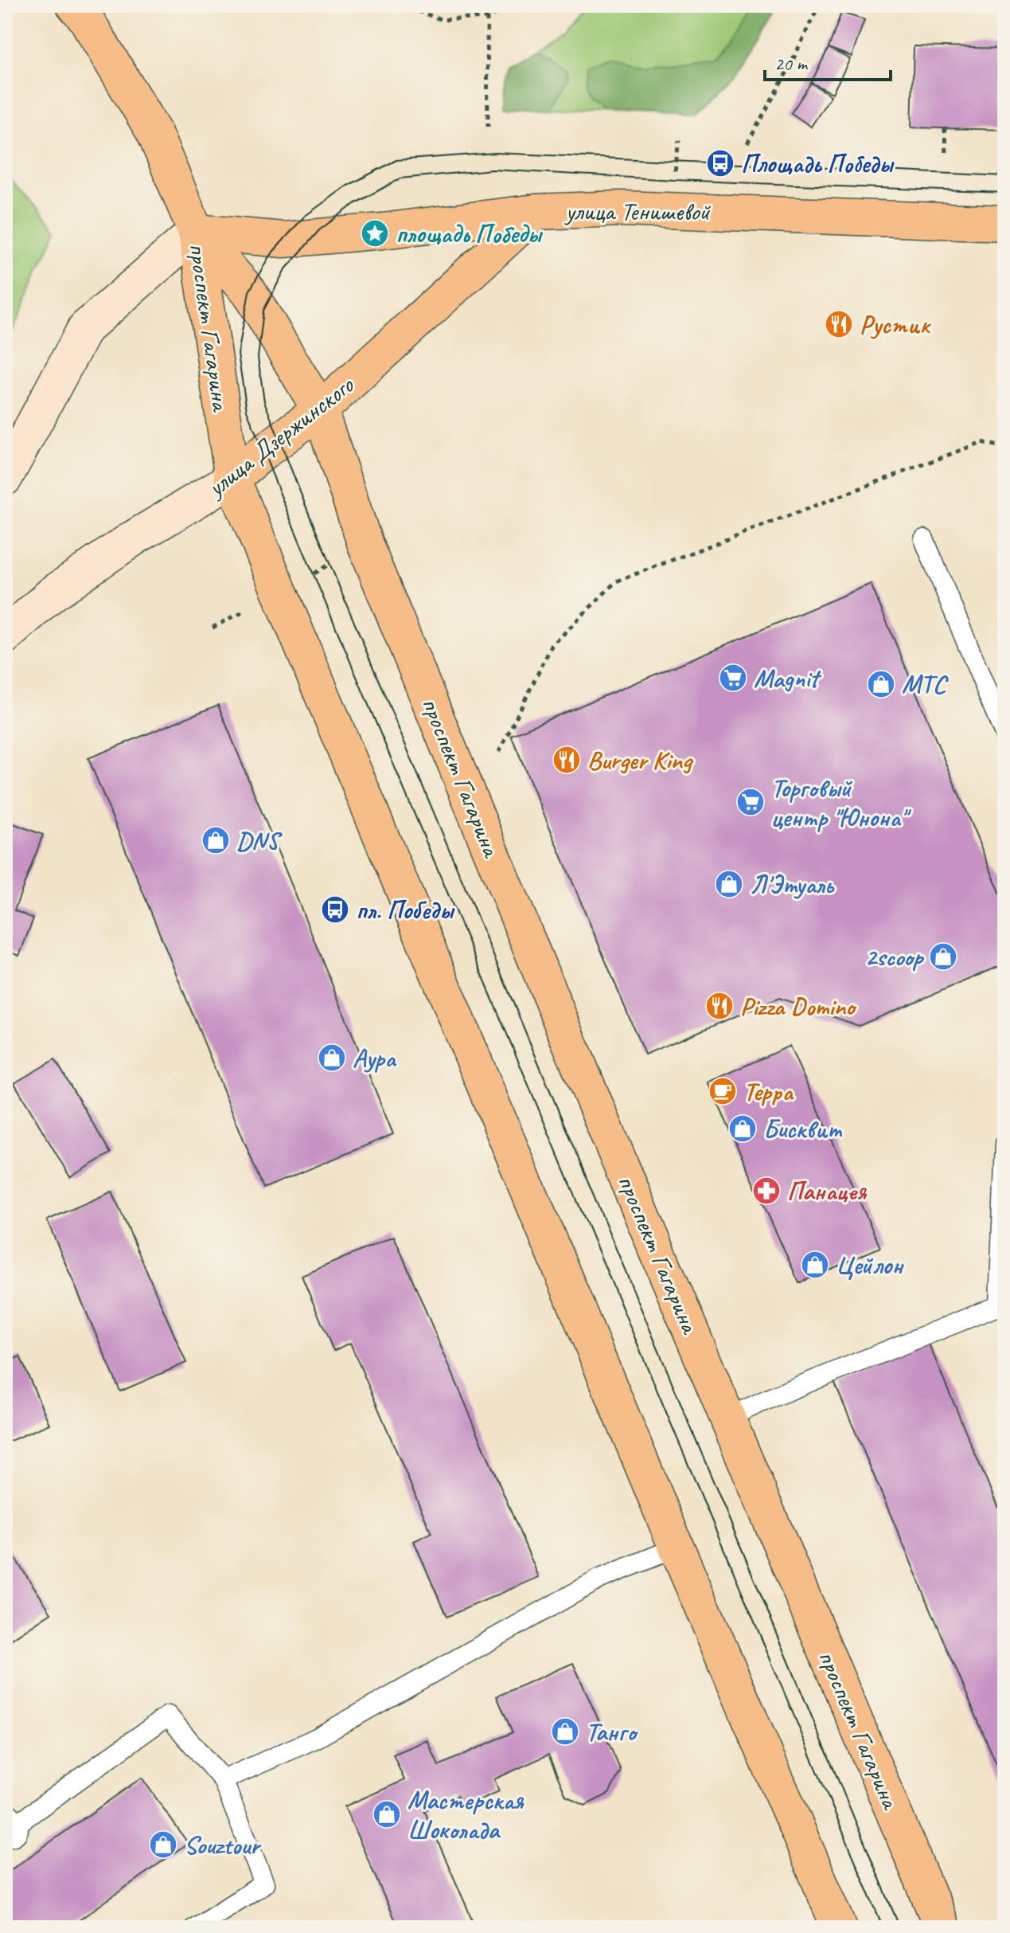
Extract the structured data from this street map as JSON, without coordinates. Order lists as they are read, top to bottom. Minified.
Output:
{"streets":{"main road":["улица Тенишевой","проспект Гагарина","улица Дзержинского"]},"crossings":[["улица Тенишевой","проспект Гагарина"],["улица Тенишевой","улица Дзержинского"],["проспект Гагарина","улица Дзержинского"]],"places":{"bus stop":["Площадь Победы","пл. Победы"],"place":["площадь Победы"],"restaurant":["Рустик","Burger King","Pizza Domino"],"supermarket":["Magnit","Торговый центр \"Юнона\""],"shop":["МТС","DNS","Л'Этуаль","2scoop","Аура","Бисквит","Цейлон","Танго","Мастерская Шоколада","Souztour"],"cafe":["Терра"],"pharmacy":["Панацея"]},"scale_bar":"20 m"}
